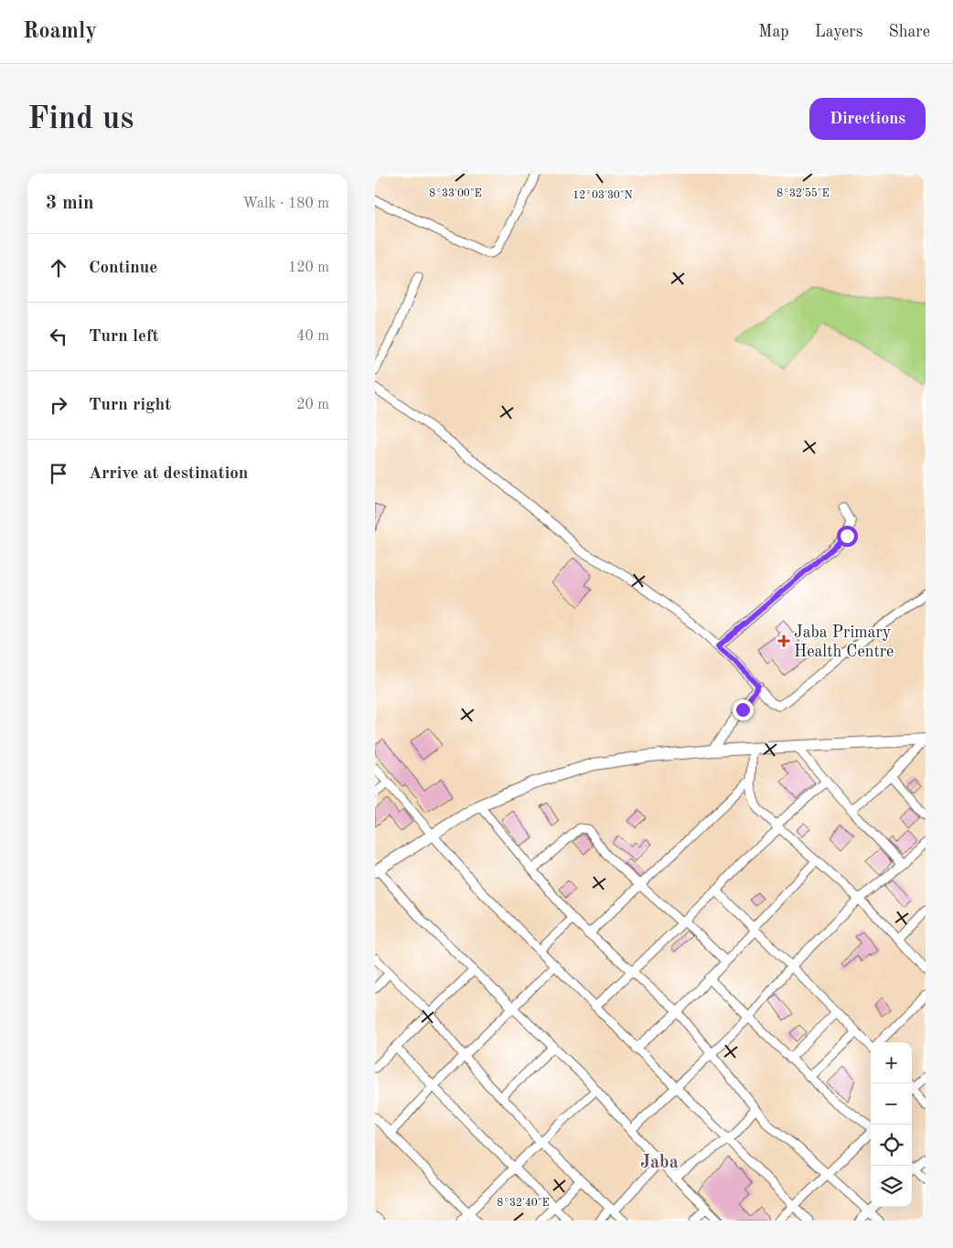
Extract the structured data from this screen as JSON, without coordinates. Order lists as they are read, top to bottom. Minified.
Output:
{"districts":["Jaba"],"places":{"health":["Jaba Primary Health Centre"]},"page":{"header":"Roamly","nav":["Map","Layers","Share"],"buttons":"Directions","title":"Find us","heading":["3 min","Walk · 180 m"],"list":[["Continue","120 m"],["Turn left","40 m"],["Turn right","20 m"],"Arrive at destination"],"map_buttons":["+","−"]},"coordinates":["8°33'00\"E","8°32'55\"E","12°03'30\"N","8°32'40\"E"]}
